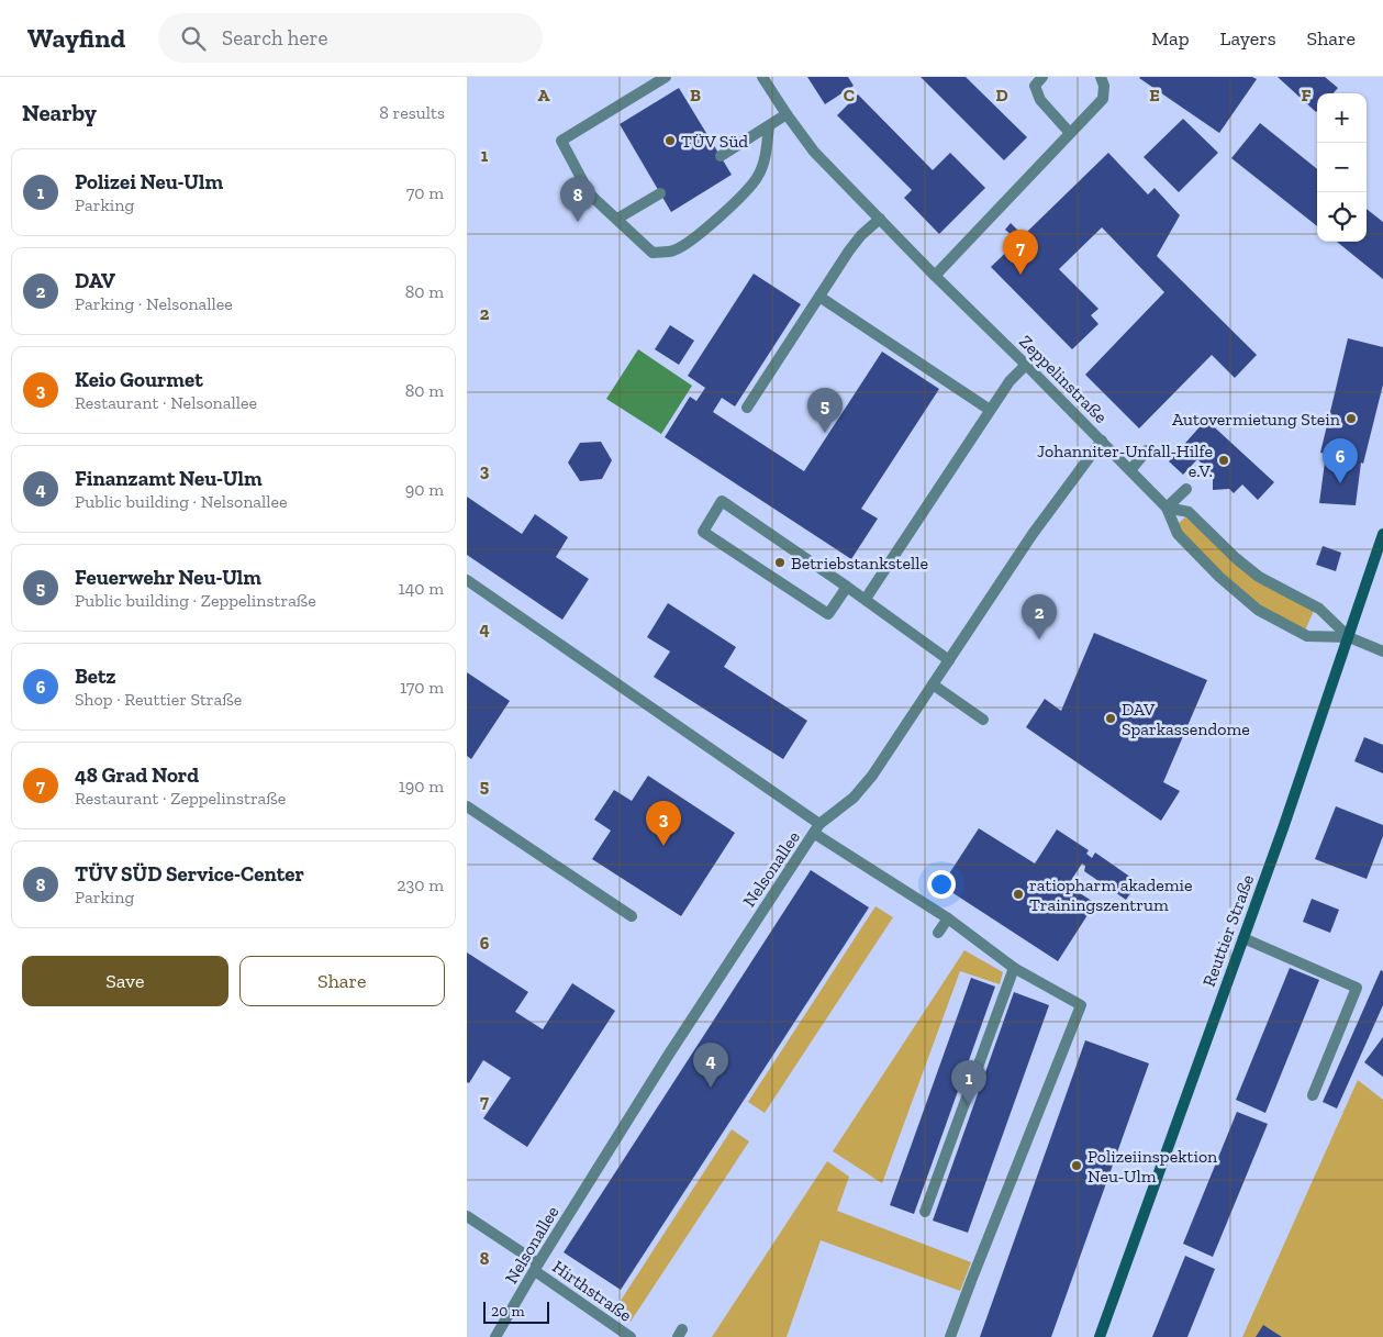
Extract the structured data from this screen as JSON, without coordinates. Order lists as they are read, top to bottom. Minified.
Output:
{"streets":{"main road":["Reuttier Straße"],"street":["Zeppelinstraße","Nelsonallee","Hirthstraße"]},"crossings":[["Zeppelinstraße","Nelsonallee"],["Zeppelinstraße","Reuttier Straße"],["Nelsonallee","Hirthstraße"]],"places":["TÜV Süd","Autovermietung Stein","Johanniter-Unfall-Hilfe e.V.","Betriebstankstelle","DAV Sparkassendome","ratiopharm akademie Trainingszentrum","Polizeiinspektion Neu-Ulm"],"scale_bar":"20 m","page":{"header":"Wayfind","search":"Search here","nav":["Map","Layers","Share"],"heading":["Nearby","8 results"],"map_buttons":["+","−"],"list":[{"mark":"1","name":"Polizei Neu-Ulm","note":"Parking","value":"70 m"},{"mark":"2","name":"DAV","note":"Parking · Nelsonallee","value":"80 m"},{"mark":"3","name":"Keio Gourmet","note":"Restaurant · Nelsonallee","value":"80 m"},{"mark":"4","name":"Finanzamt Neu-Ulm","note":"Public building · Nelsonallee","value":"90 m"},{"mark":"5","name":"Feuerwehr Neu-Ulm","note":"Public building · Zeppelinstraße","value":"140 m"},{"mark":"6","name":"Betz","note":"Shop · Reuttier Straße","value":"170 m"},{"mark":"7","name":"48 Grad Nord","note":"Restaurant · Zeppelinstraße","value":"190 m"},{"mark":"8","name":"TÜV SÜD Service-Center","note":"Parking","value":"230 m"}],"pins":["8","7","5","6","2","3","4","1"],"buttons":["Save","Share"],"scale":"20 m"},"grid":{"columns":["A","B","C","D","E","F"],"rows":["1","2","3","4","5","6","7","8"]}}
